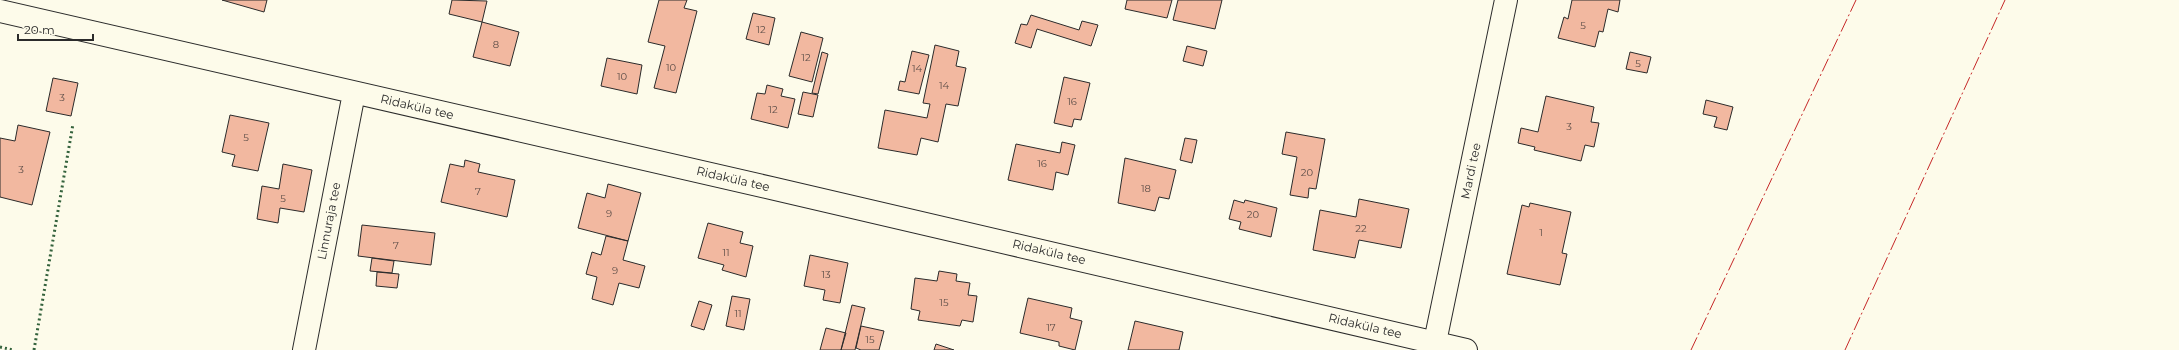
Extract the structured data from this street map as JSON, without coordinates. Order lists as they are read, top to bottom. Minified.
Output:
{"streets":{"street":["Ridaküla tee","Mardi tee","Linnuraja tee"]},"crossings":[["Ridaküla tee","Mardi tee"],["Ridaküla tee","Linnuraja tee"]],"house_numbers":["5","12","8","12","5","10","14","10","14","3","16","12","3","5","16","3","20","18","7","5","9","20","22","1","7","11","9","13","15","11","17","15"],"scale_bar":"20 m"}
